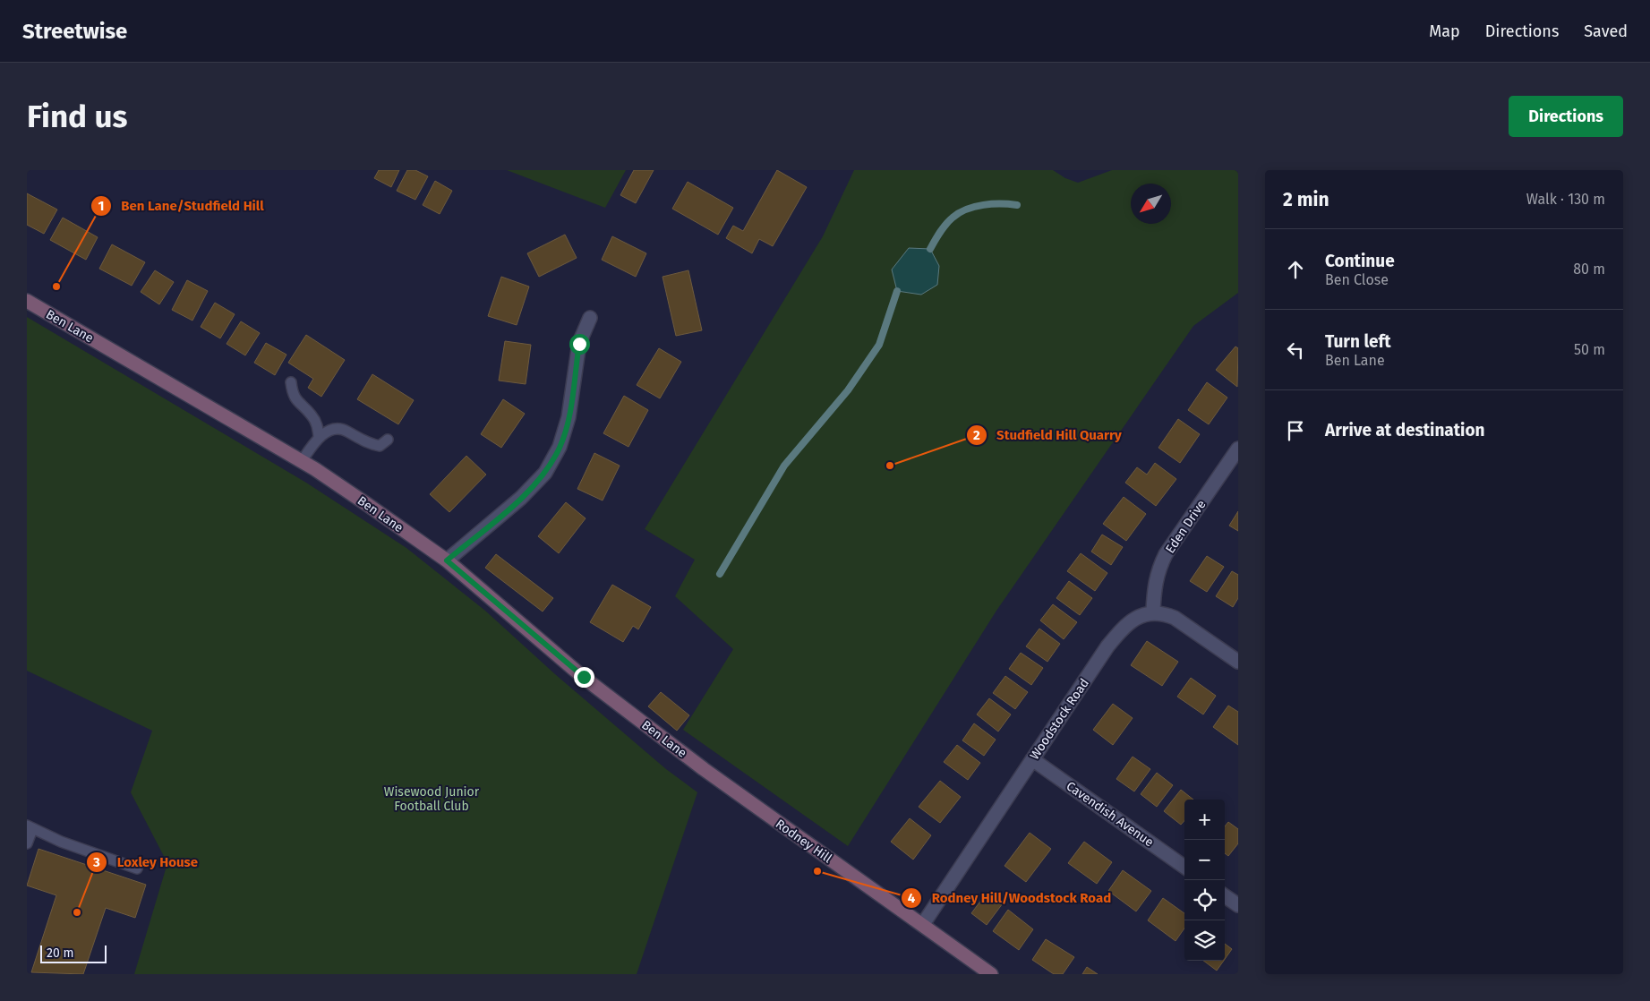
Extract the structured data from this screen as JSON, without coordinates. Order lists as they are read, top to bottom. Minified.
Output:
{"streets":{"street":["Ben Lane","Eden Drive","Woodstock Road","Cavendish Avenue","Rodney Hill"]},"crossings":[["Ben Lane","Rodney Hill"],["Eden Drive","Woodstock Road"],["Woodstock Road","Cavendish Avenue"],["Woodstock Road","Rodney Hill"]],"parks":["Wisewood Junior Football Club"],"places":["Ben Lane/Studfield Hill","Studfield Hill Quarry","Rodney Hill/Woodstock Road","Loxley House"],"scale_bar":"20 m","north":"bottom left","page":{"header":"Streetwise","nav":["Map","Directions","Saved"],"buttons":"Directions","title":"Find us","heading":["2 min","Walk · 130 m"],"list":[["Continue","Ben Close","80 m"],["Turn left","Ben Lane","50 m"],"Arrive at destination"],"map_buttons":["+","−"],"scale":"20 m"}}
